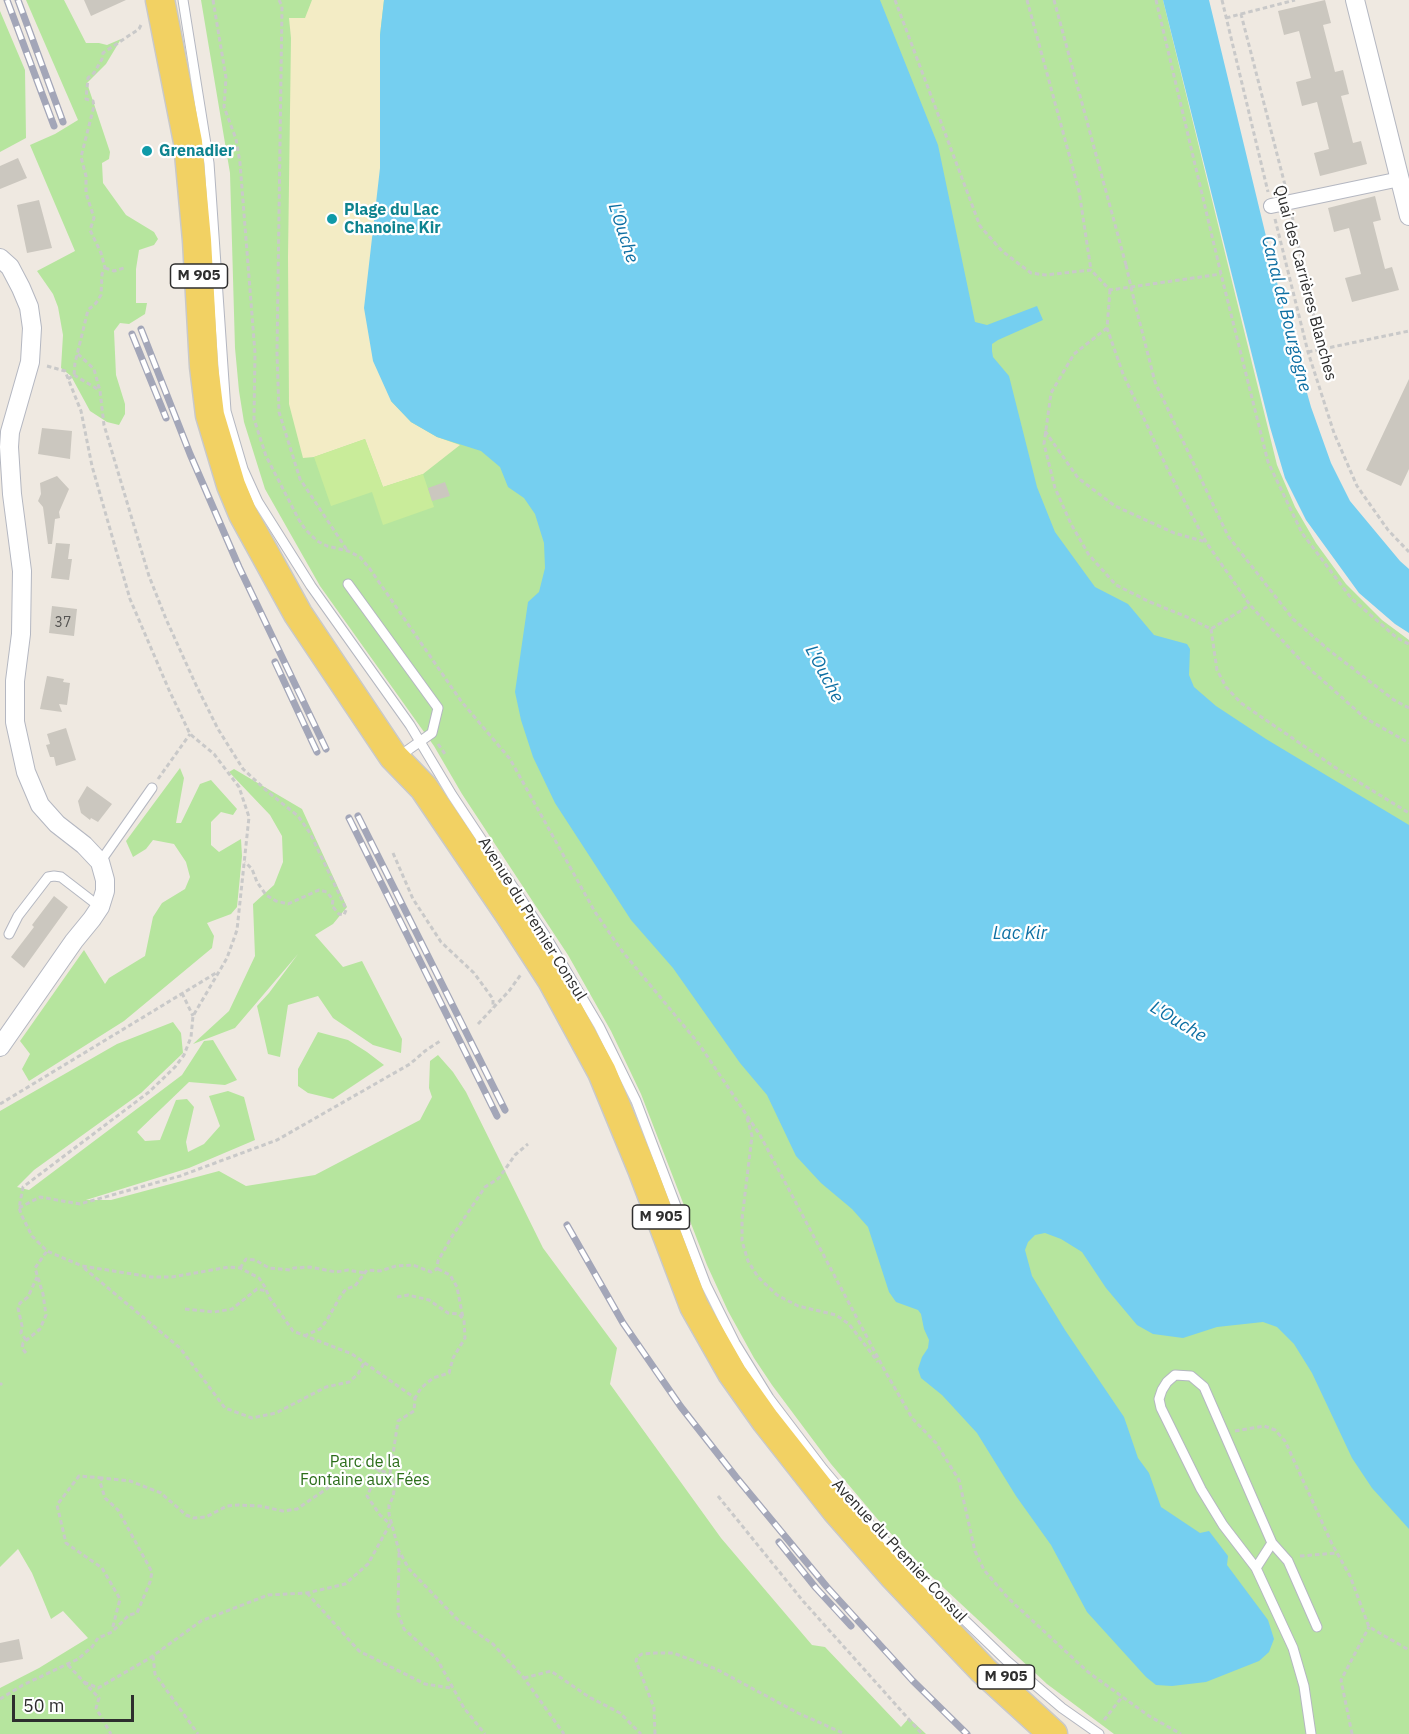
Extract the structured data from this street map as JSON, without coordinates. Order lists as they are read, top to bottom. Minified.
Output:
{"streets":{"main road":["M 905","Avenue du Premier Consul"],"path":["Quai des Carrières Blanches"]},"water":["L'Ouche","Canal de Bourgogne","Lac Kir"],"parks":["Parc de la Fontaine aux Fées"],"places":["Grenadier","Plage du Lac Chanoine Kir"],"house_numbers":["37"],"scale_bar":"50 m"}
